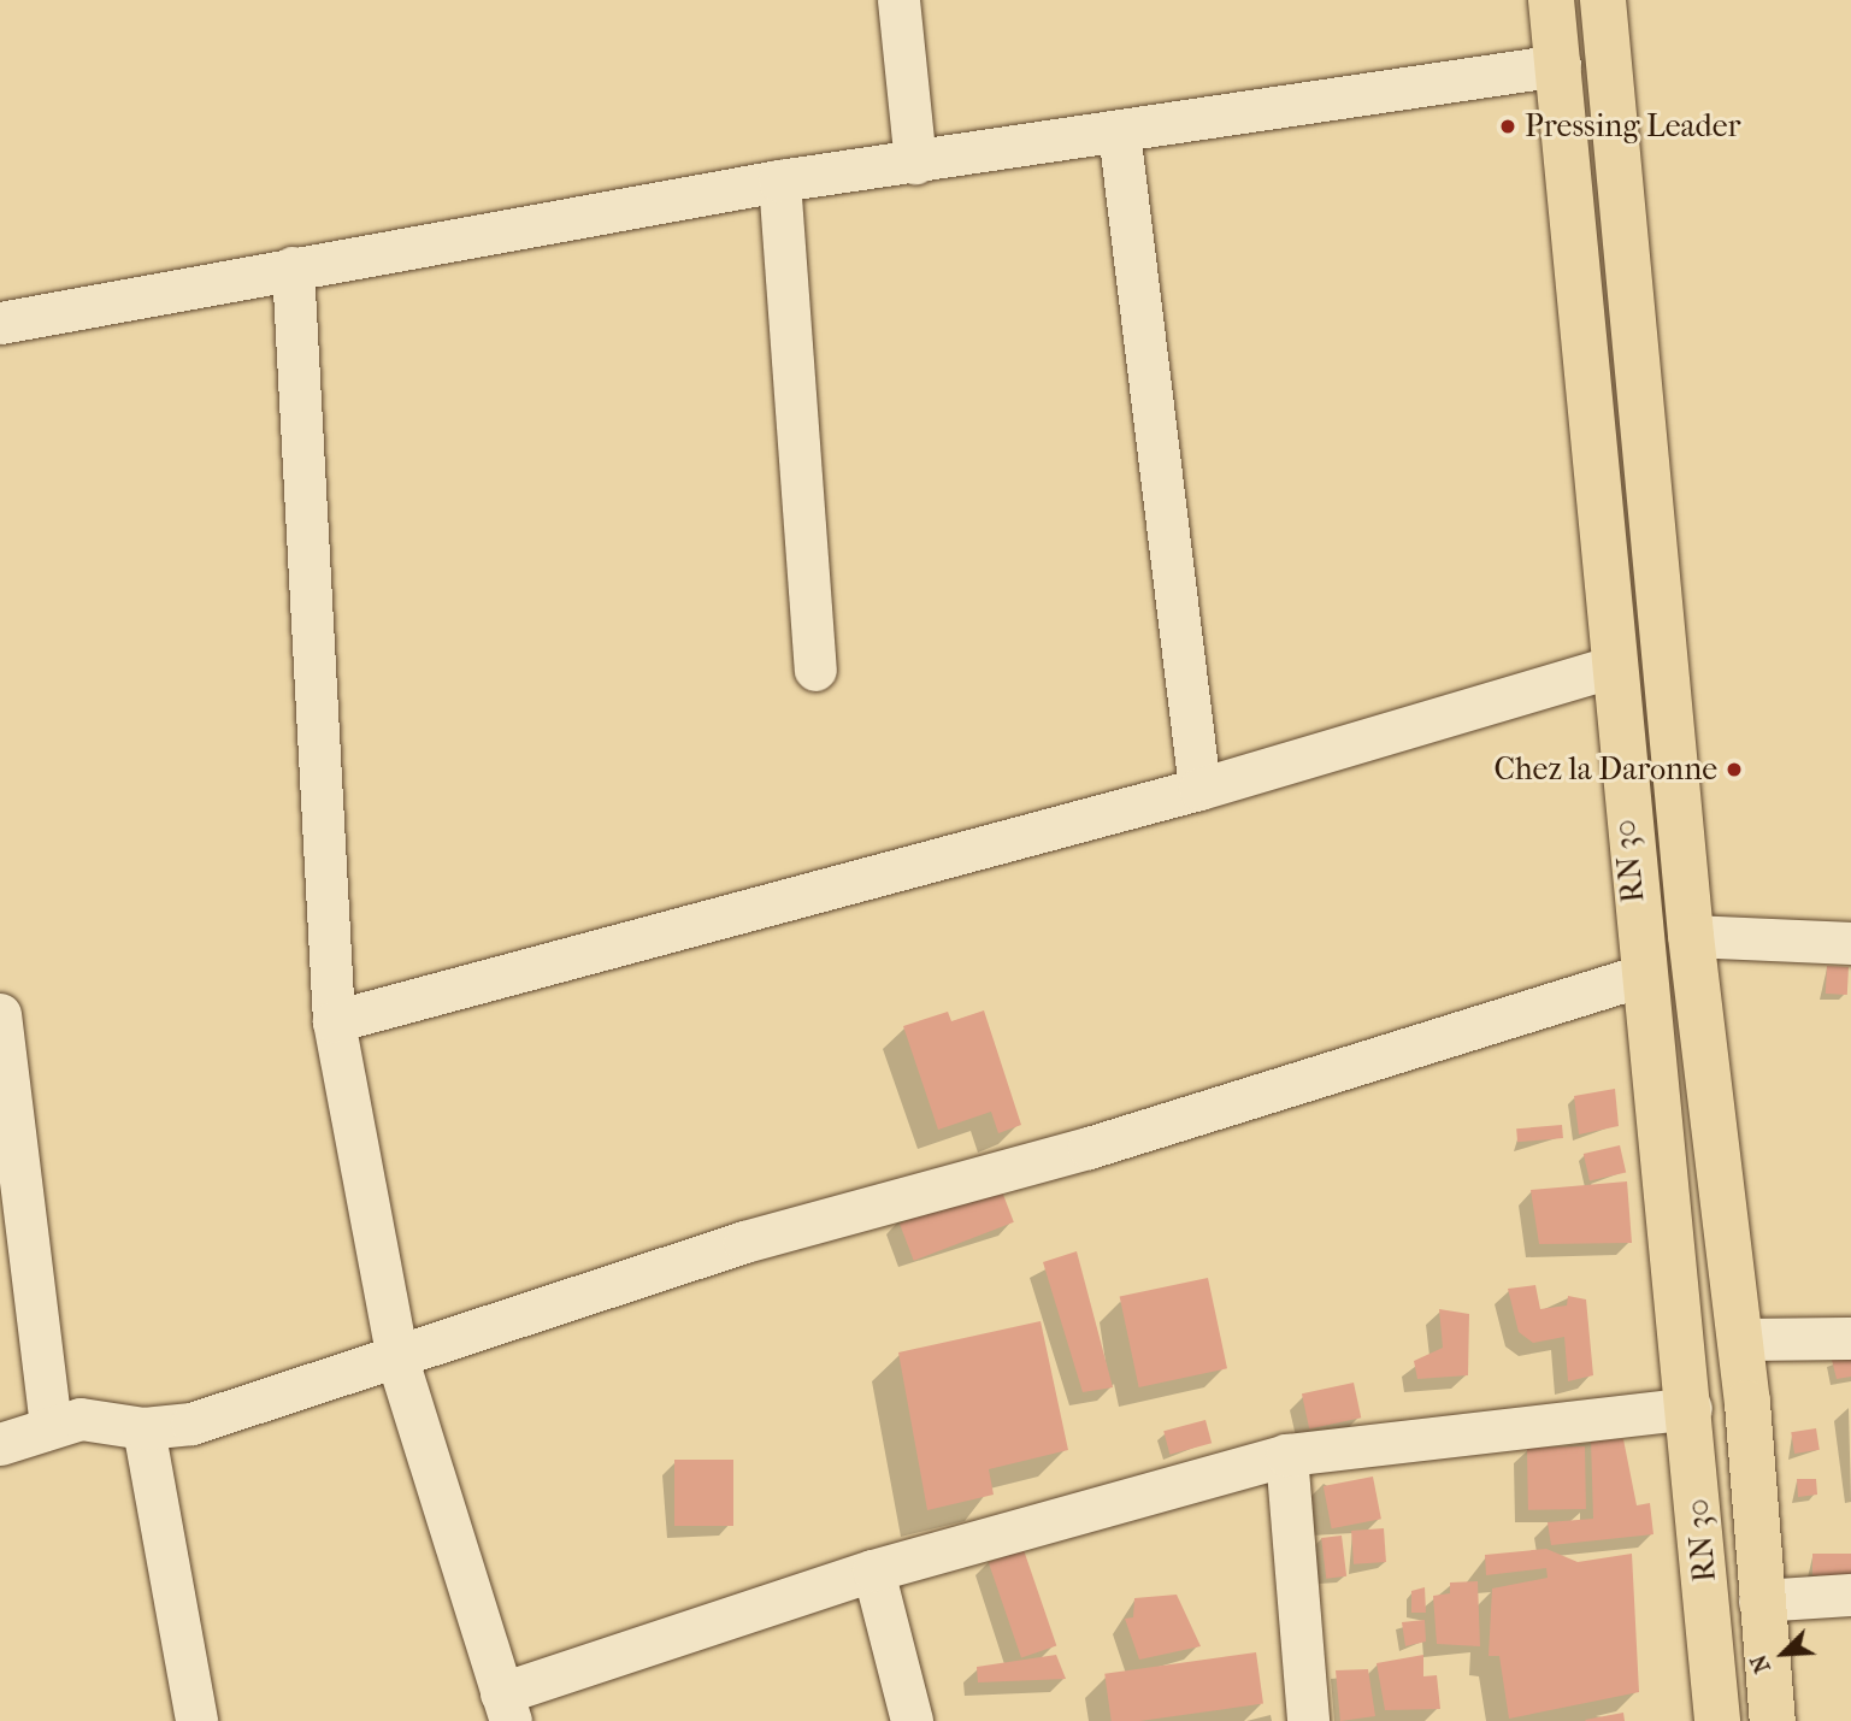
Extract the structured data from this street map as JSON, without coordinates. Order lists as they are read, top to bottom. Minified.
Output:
{"streets":{"main road":["RN 30"]},"places":["Pressing Leader","Chez la Daronne"],"north":"bottom left"}
